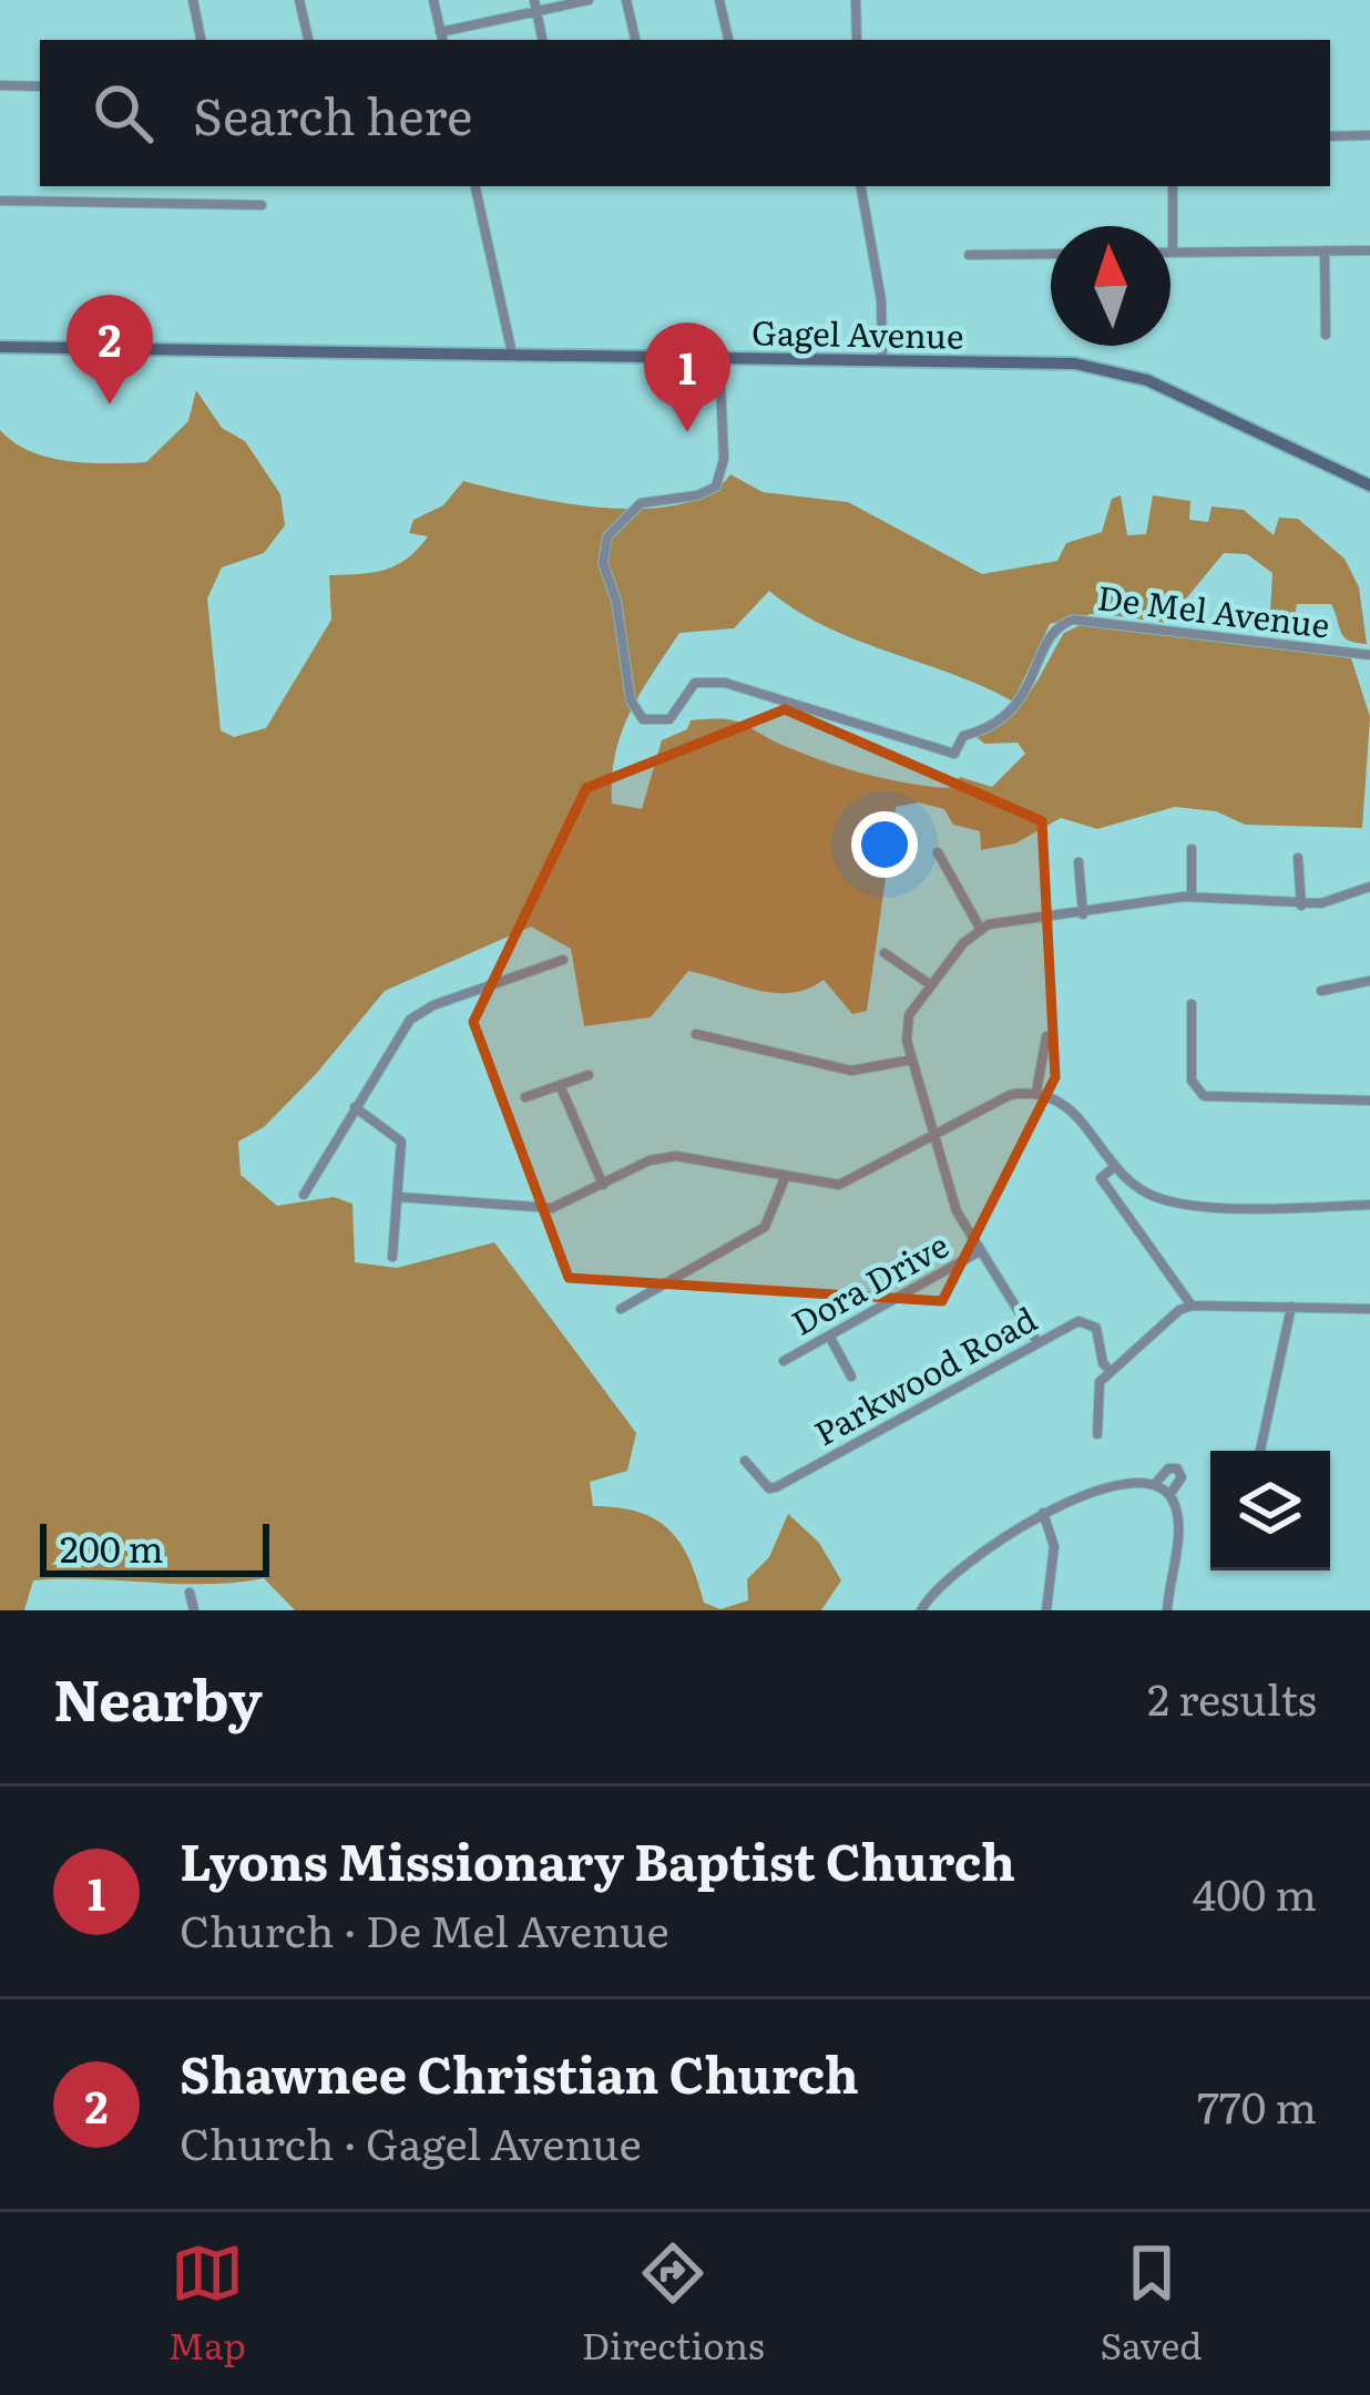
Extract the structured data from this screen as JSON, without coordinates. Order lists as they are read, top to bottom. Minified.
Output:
{"streets":{"street":["Gagel Avenue","De Mel Avenue","Dora Drive","Parkwood Road"]},"crossings":[["Gagel Avenue","De Mel Avenue"]],"scale_bar":"200 m","north":"top","page":{"search":"Search here","pins":["2","1"],"scale":"200 m","heading":["Nearby","2 results"],"list":[{"mark":"1","name":"Lyons Missionary Baptist Church","note":"Church · De Mel Avenue","value":"400 m"},{"mark":"2","name":"Shawnee Christian Church","note":"Church · Gagel Avenue","value":"770 m"}],"nav":["Map","Directions","Saved"]}}
